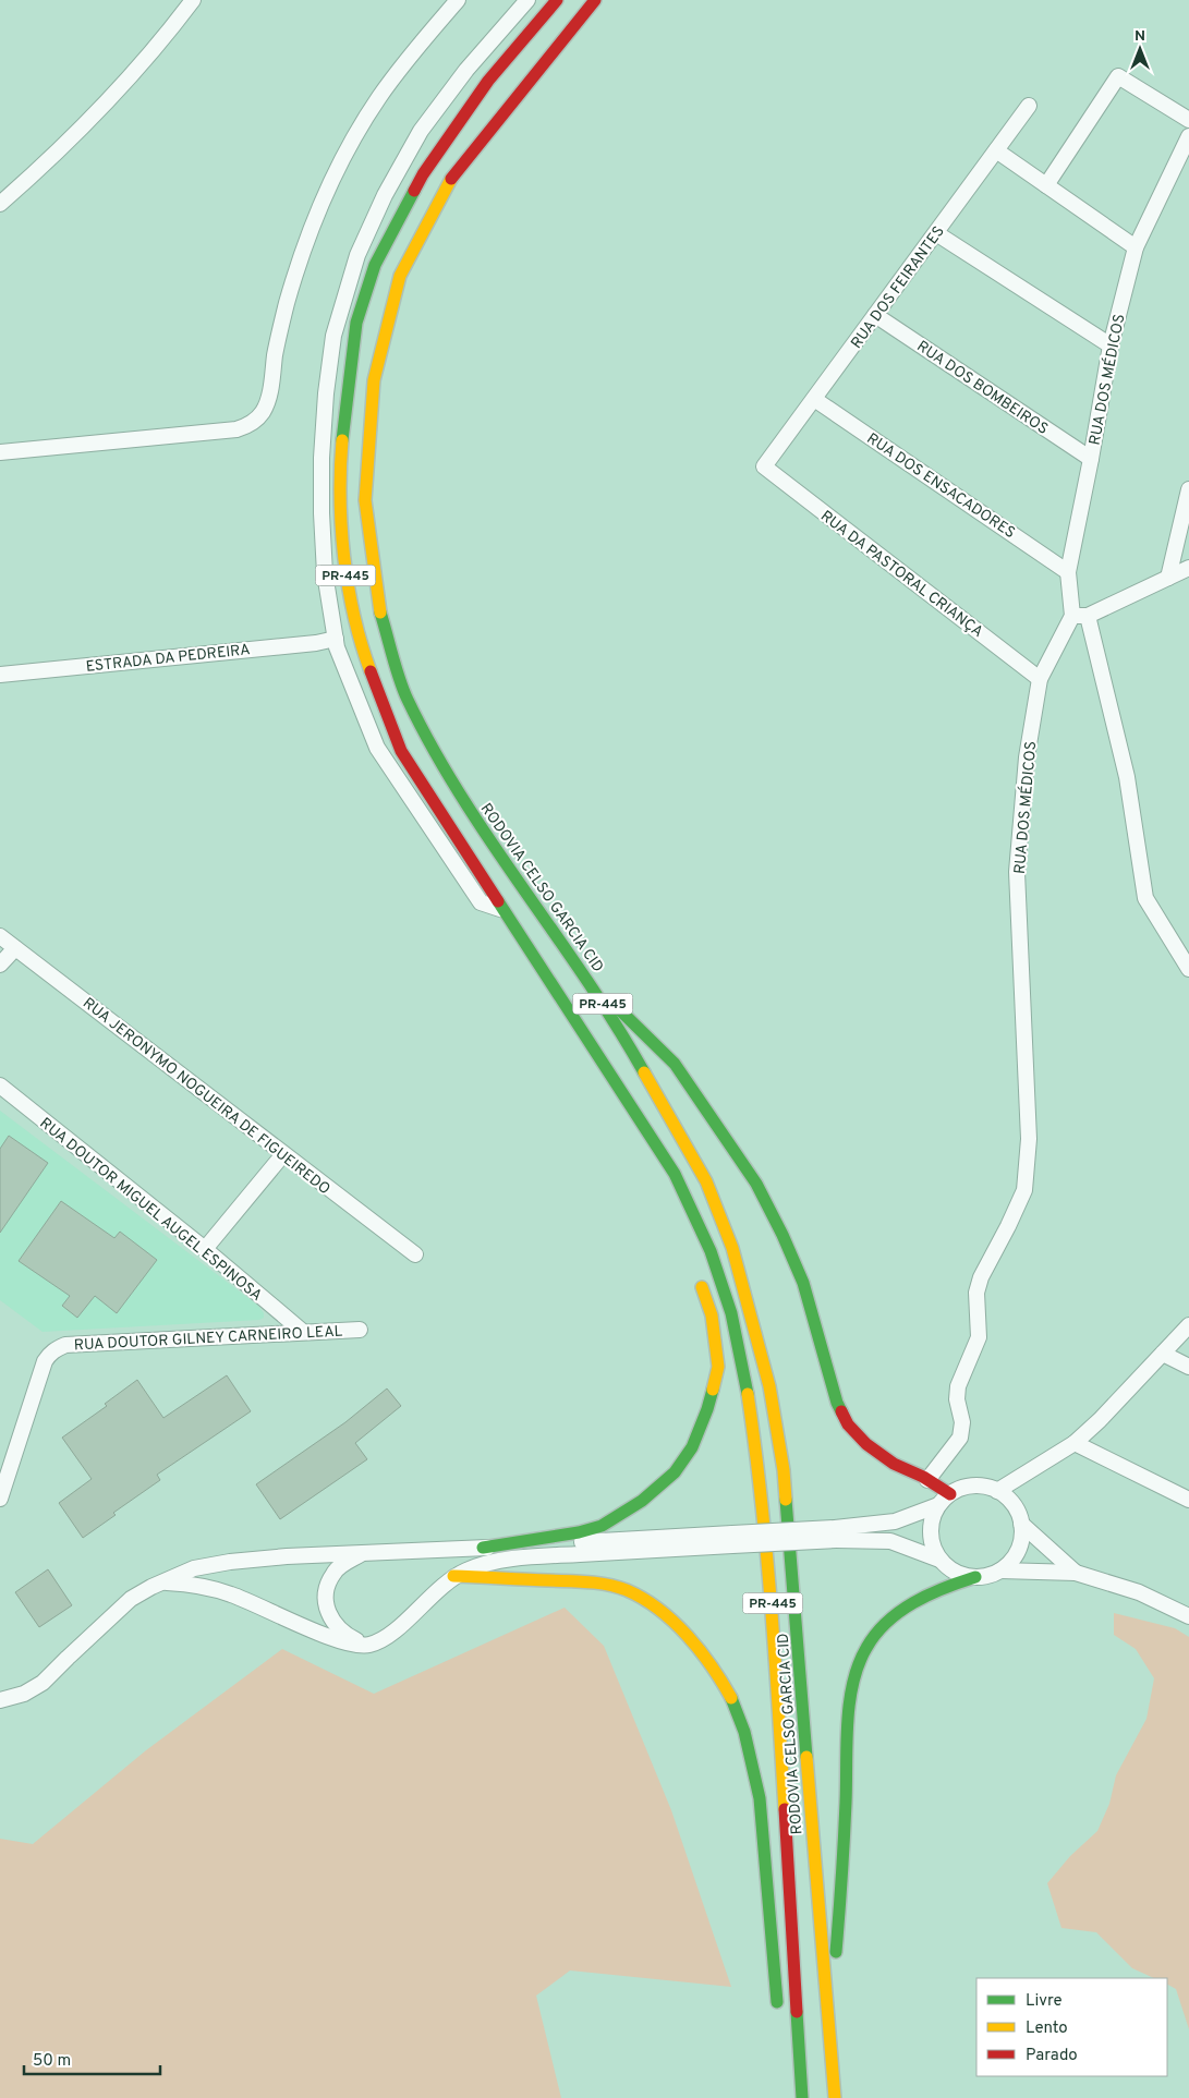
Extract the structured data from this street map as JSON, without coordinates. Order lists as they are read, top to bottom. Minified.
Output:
{"streets":{"highway":["PR-445","RODOVIA CELSO GARCIA CID"],"street":["RUA DOS FEIRANTES","RUA DOS MÉDICOS","RUA DOS BOMBEIROS","RUA DOS ENSACADORES","RUA DA PASTORAL CRIANÇA","ESTRADA DA PEDREIRA","RUA JERONYMO NOGUEIRA DE FIGUEIREDO","RUA DOUTOR MIGUEL AUGEL ESPINOSA","RUA DOUTOR GILNEY CARNEIRO LEAL"]},"crossings":[["RUA DOS FEIRANTES","RUA DOS BOMBEIROS"],["RUA DOS FEIRANTES","RUA DOS ENSACADORES"],["RUA DOS FEIRANTES","RUA DA PASTORAL CRIANÇA"],["RUA DOS MÉDICOS","RUA DOS BOMBEIROS"],["RUA DOS MÉDICOS","RUA DOS ENSACADORES"],["RUA DOS MÉDICOS","RUA DA PASTORAL CRIANÇA"],["RUA DOUTOR MIGUEL AUGEL ESPINOSA","RUA DOUTOR GILNEY CARNEIRO LEAL"]],"legend":["Livre","Lento","Parado"],"scale_bar":"50 m","north":"top"}
